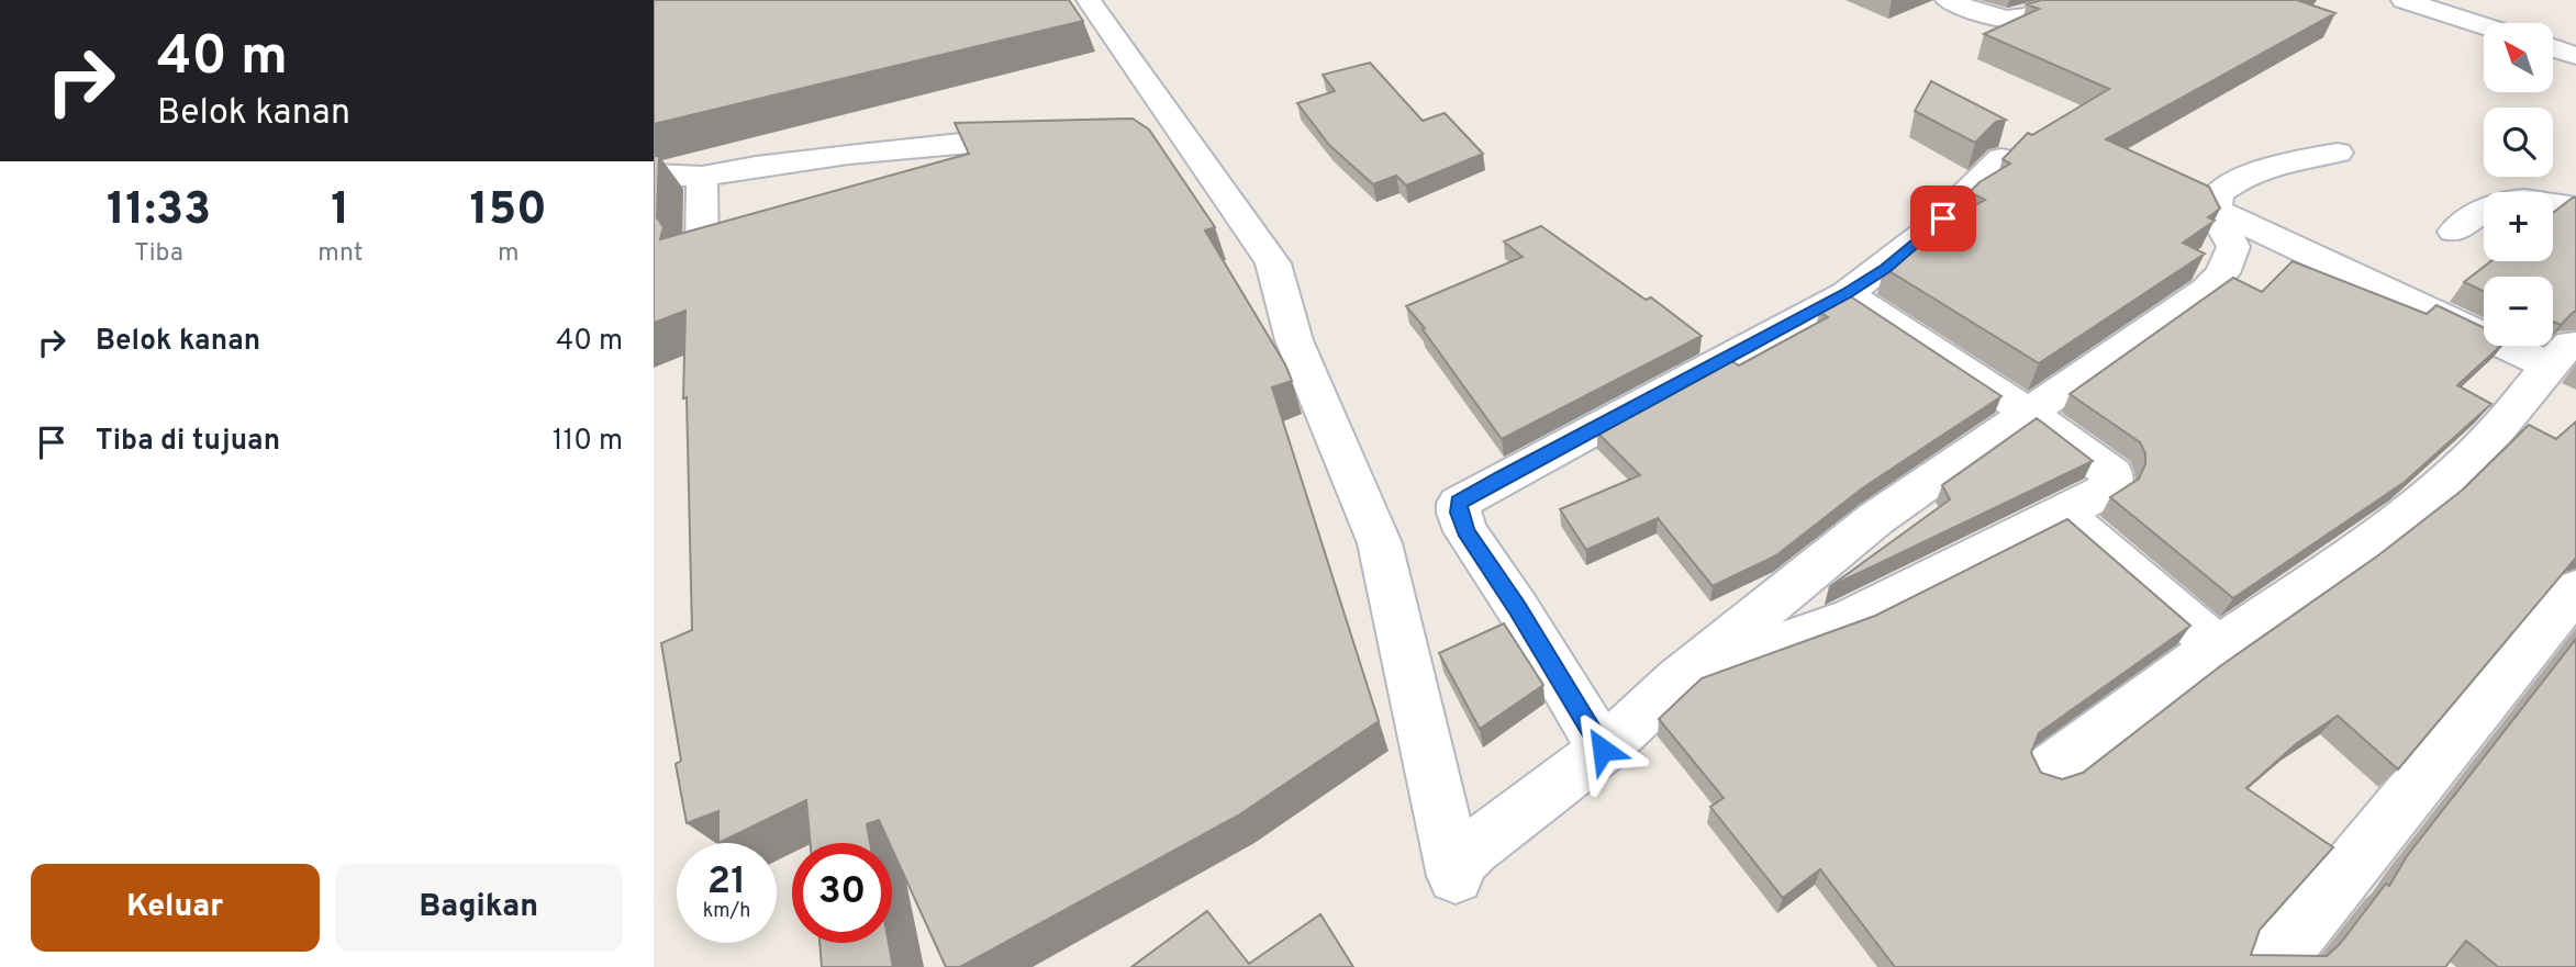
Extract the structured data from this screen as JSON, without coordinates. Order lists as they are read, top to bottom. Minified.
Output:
{"north":"top left","page":{"turn":["40 m","Belok kanan"],"map_buttons":["+","−"],"eta":["11:33","Tiba","1","mnt","150","m"],"list":[{"name":"Belok kanan","value":"40 m"},{"name":"Tiba di tujuan","value":"110 m"}],"speed":"21 km/h","limit":"30","buttons":["Keluar","Bagikan"]}}
